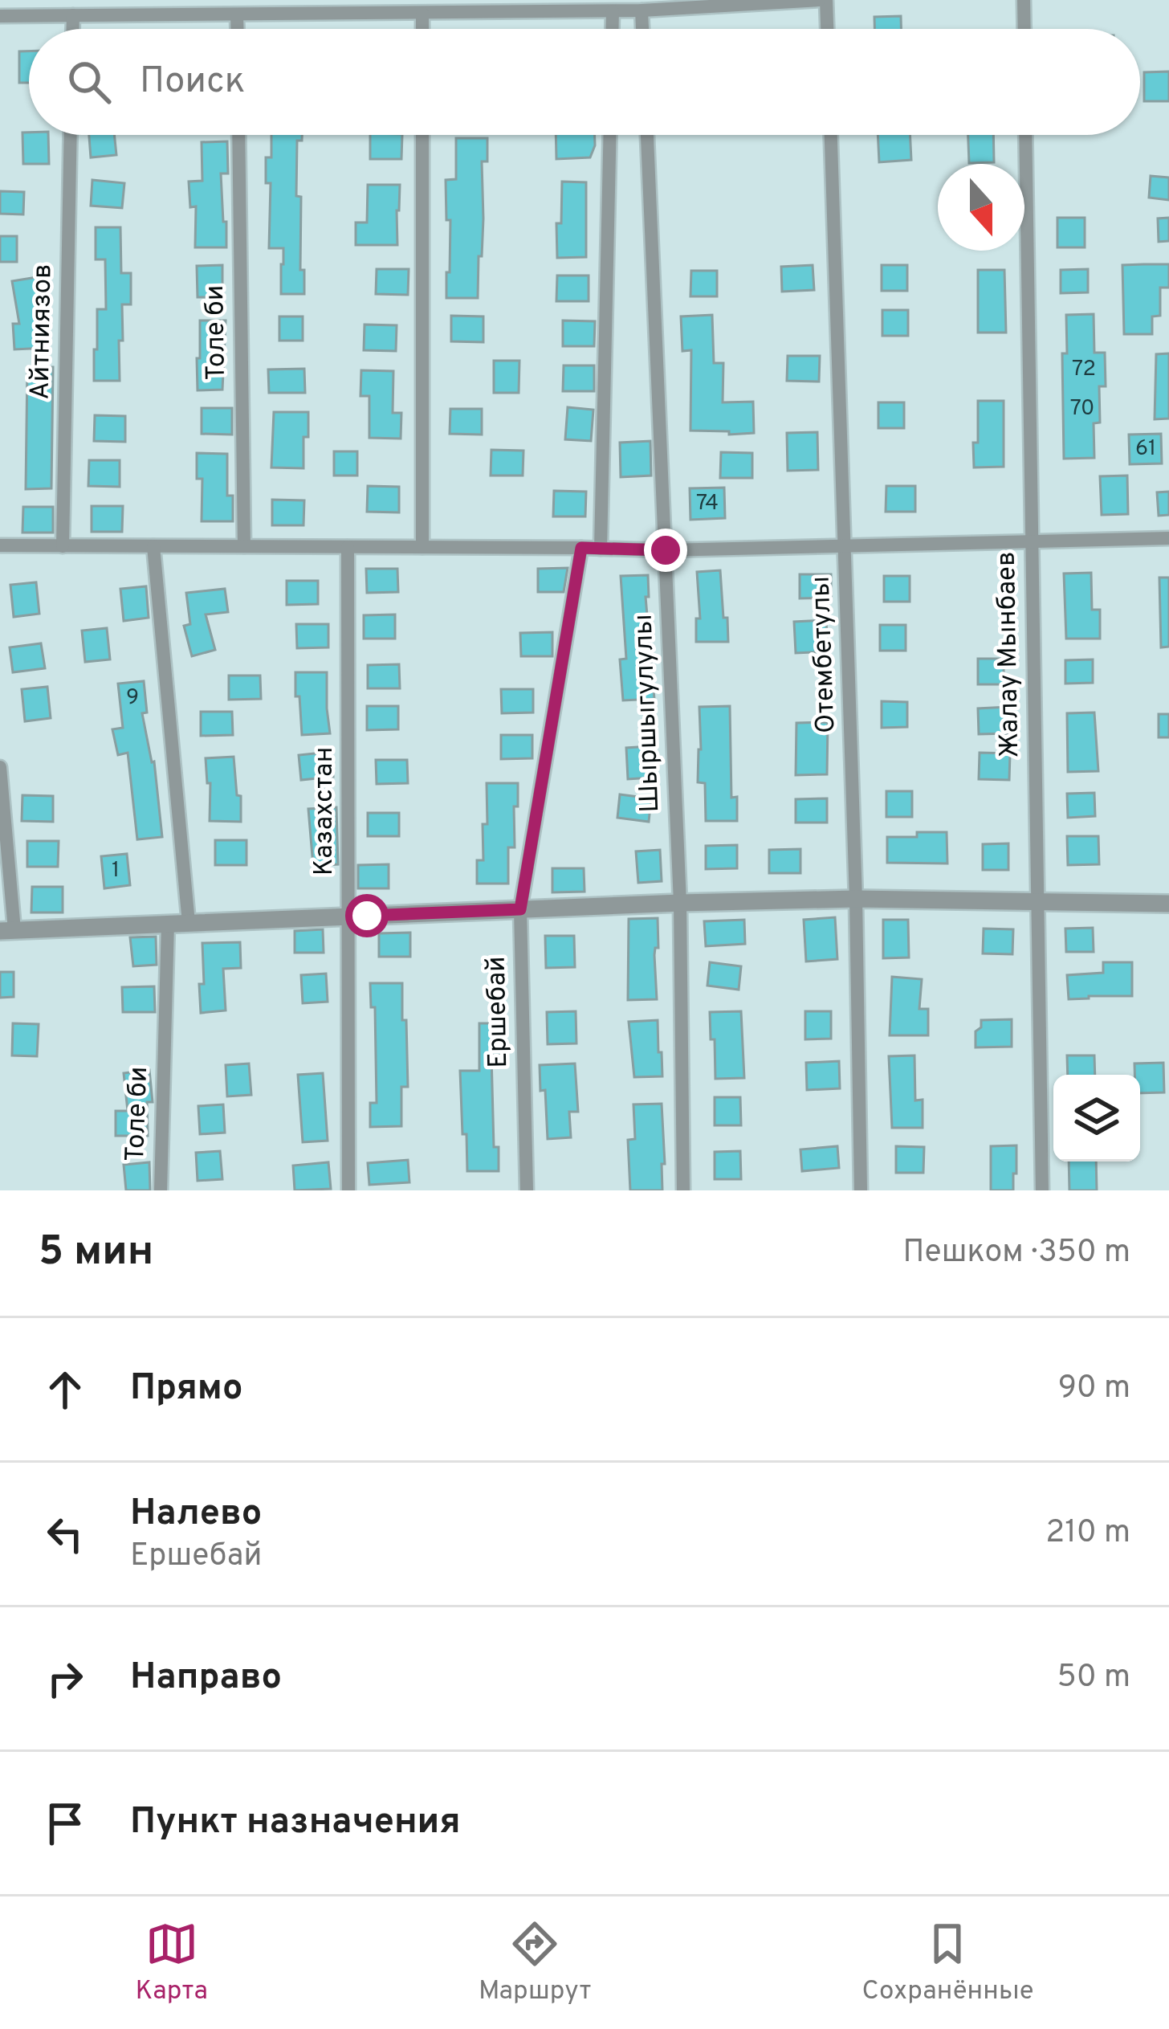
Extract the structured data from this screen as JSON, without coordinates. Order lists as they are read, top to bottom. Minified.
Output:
{"streets":{"street":["Айтниязов","Толе би","Отембетулы","Жалау Мынбаев","Шыршыгулулы","Казахстан","Ершебай"]},"house_numbers":["72","70","61","74","9","1"],"north":"bottom","page":{"search":"Поиск","heading":["5 мин","Пешком · 350 m"],"list":[["Прямо","90 m"],["Налево","Ершебай","210 m"],["Направо","50 m"],"Пункт назначения"],"nav":["Карта","Маршрут","Сохранённые"]}}
